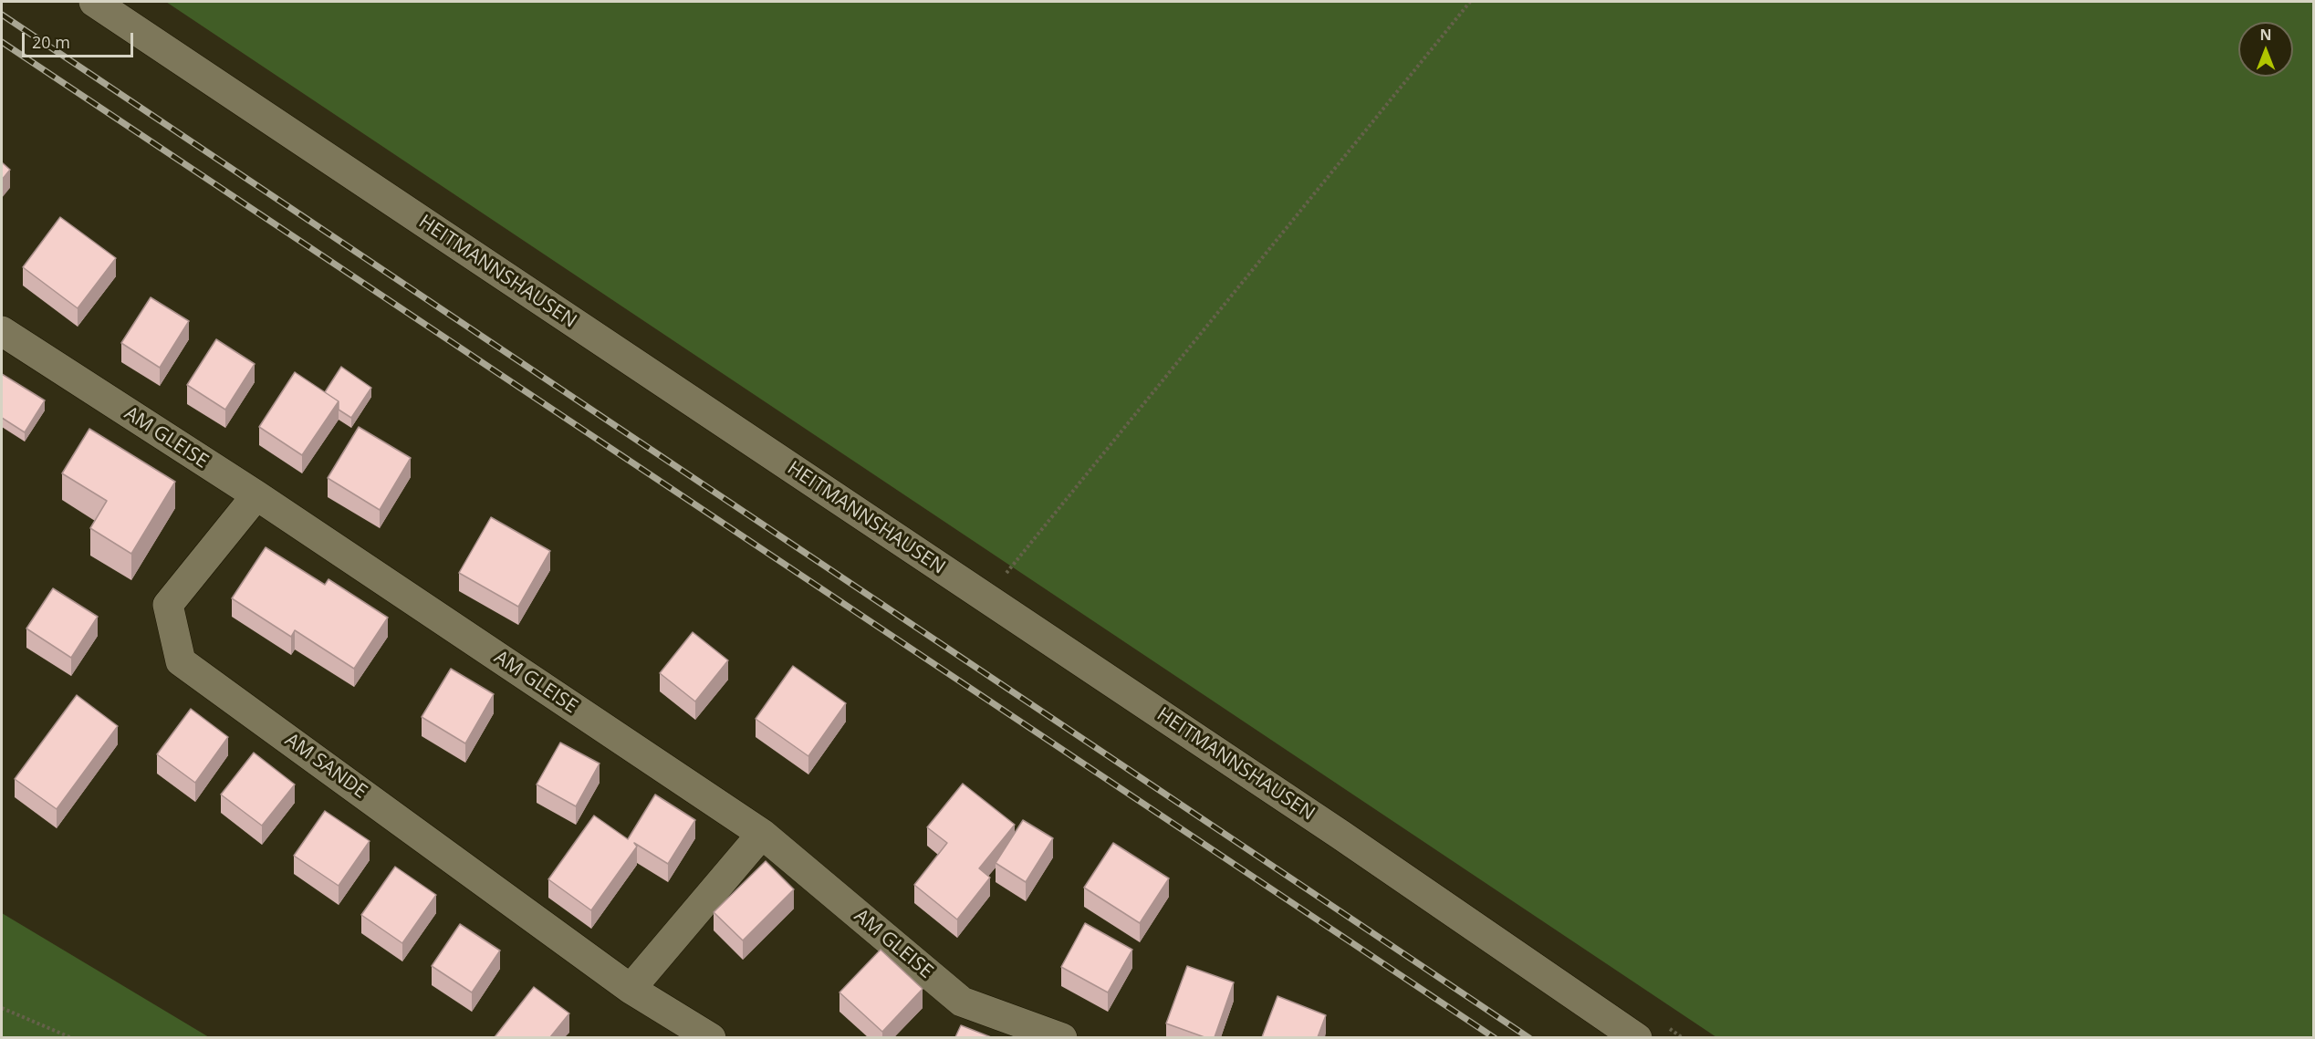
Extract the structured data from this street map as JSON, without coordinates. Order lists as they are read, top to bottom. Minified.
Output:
{"streets":{"street":["HEITMANNSHAUSEN","AM GLEISE","AM SANDE"]},"crossings":[["AM GLEISE","AM SANDE"]],"scale_bar":"20 m","north":"top"}
